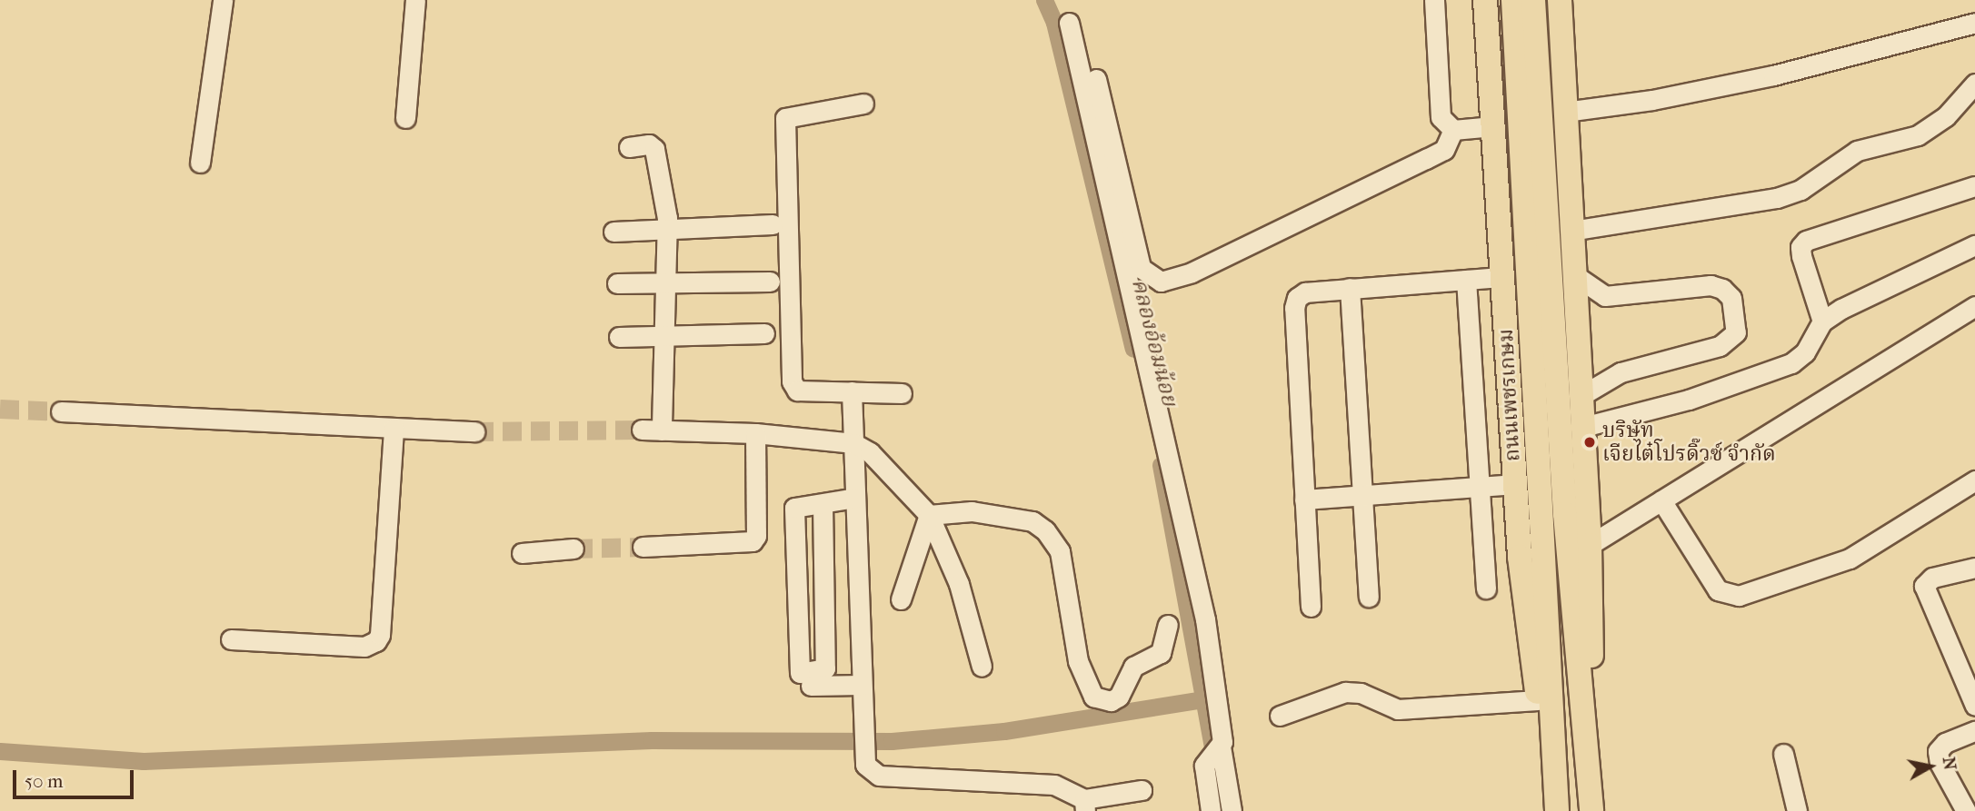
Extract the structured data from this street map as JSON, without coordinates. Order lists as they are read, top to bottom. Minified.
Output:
{"streets":{"main road":["ถนนเพชรเกษม"]},"water":["คลองอ้อมน้อย"],"places":["บริษัท เจียไต๋โปรดิ๊วซ์ จำกัด"],"scale_bar":"50 m","north":"right"}
